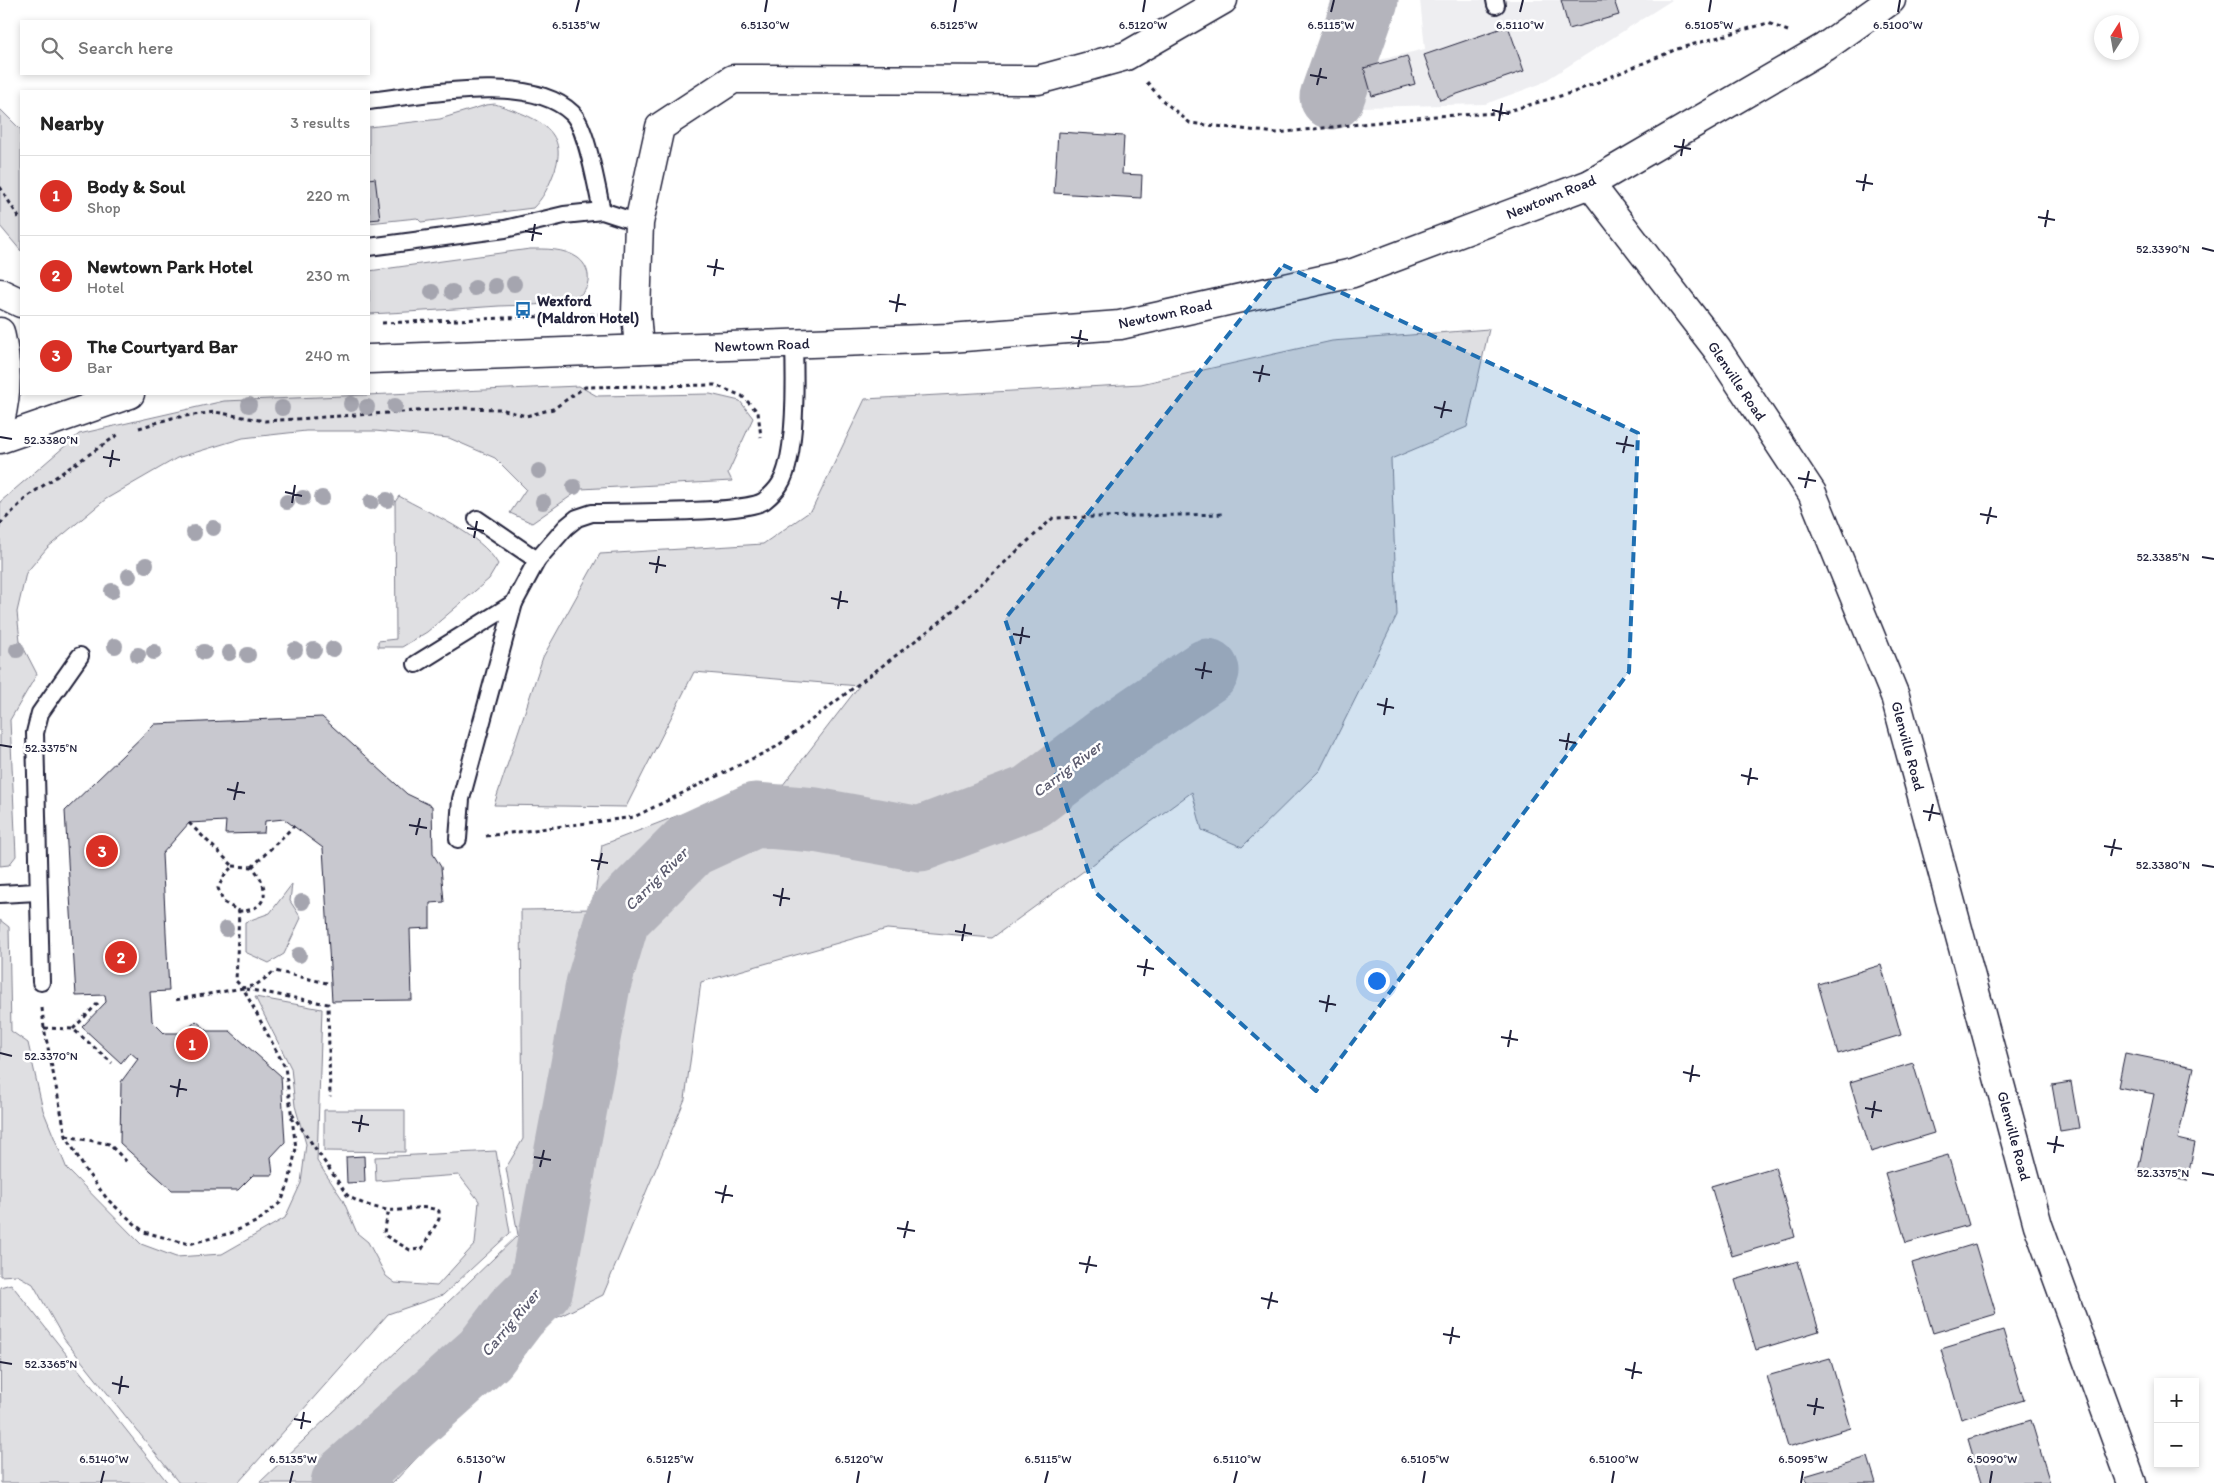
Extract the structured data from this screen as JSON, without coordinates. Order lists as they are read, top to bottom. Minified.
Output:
{"streets":{"main road":["Newtown Road","Glenville Road"]},"crossings":[["Newtown Road","Glenville Road"]],"water":["Carrig River"],"places":{"bus stop":["Wexford (Maldron Hotel)"]},"north":"top","page":{"search":"Search here","heading":["Nearby","3 results"],"list":[{"mark":"1","name":"Body & Soul","note":"Shop","value":"220 m"},{"mark":"2","name":"Newtown Park Hotel","note":"Hotel","value":"230 m"},{"mark":"3","name":"The Courtyard Bar","note":"Bar","value":"240 m"}],"pins":["3","2","1"],"map_buttons":["+","−"]},"coordinates":["6.5135°W","6.5130°W","6.5125°W","6.5120°W","6.5115°W","6.5110°W","6.5105°W","6.5100°W","52.3390°N","52.3380°N","52.3385°N","52.3375°N","52.3370°N","52.3365°N","6.5140°W","6.5095°W","6.5090°W"]}
